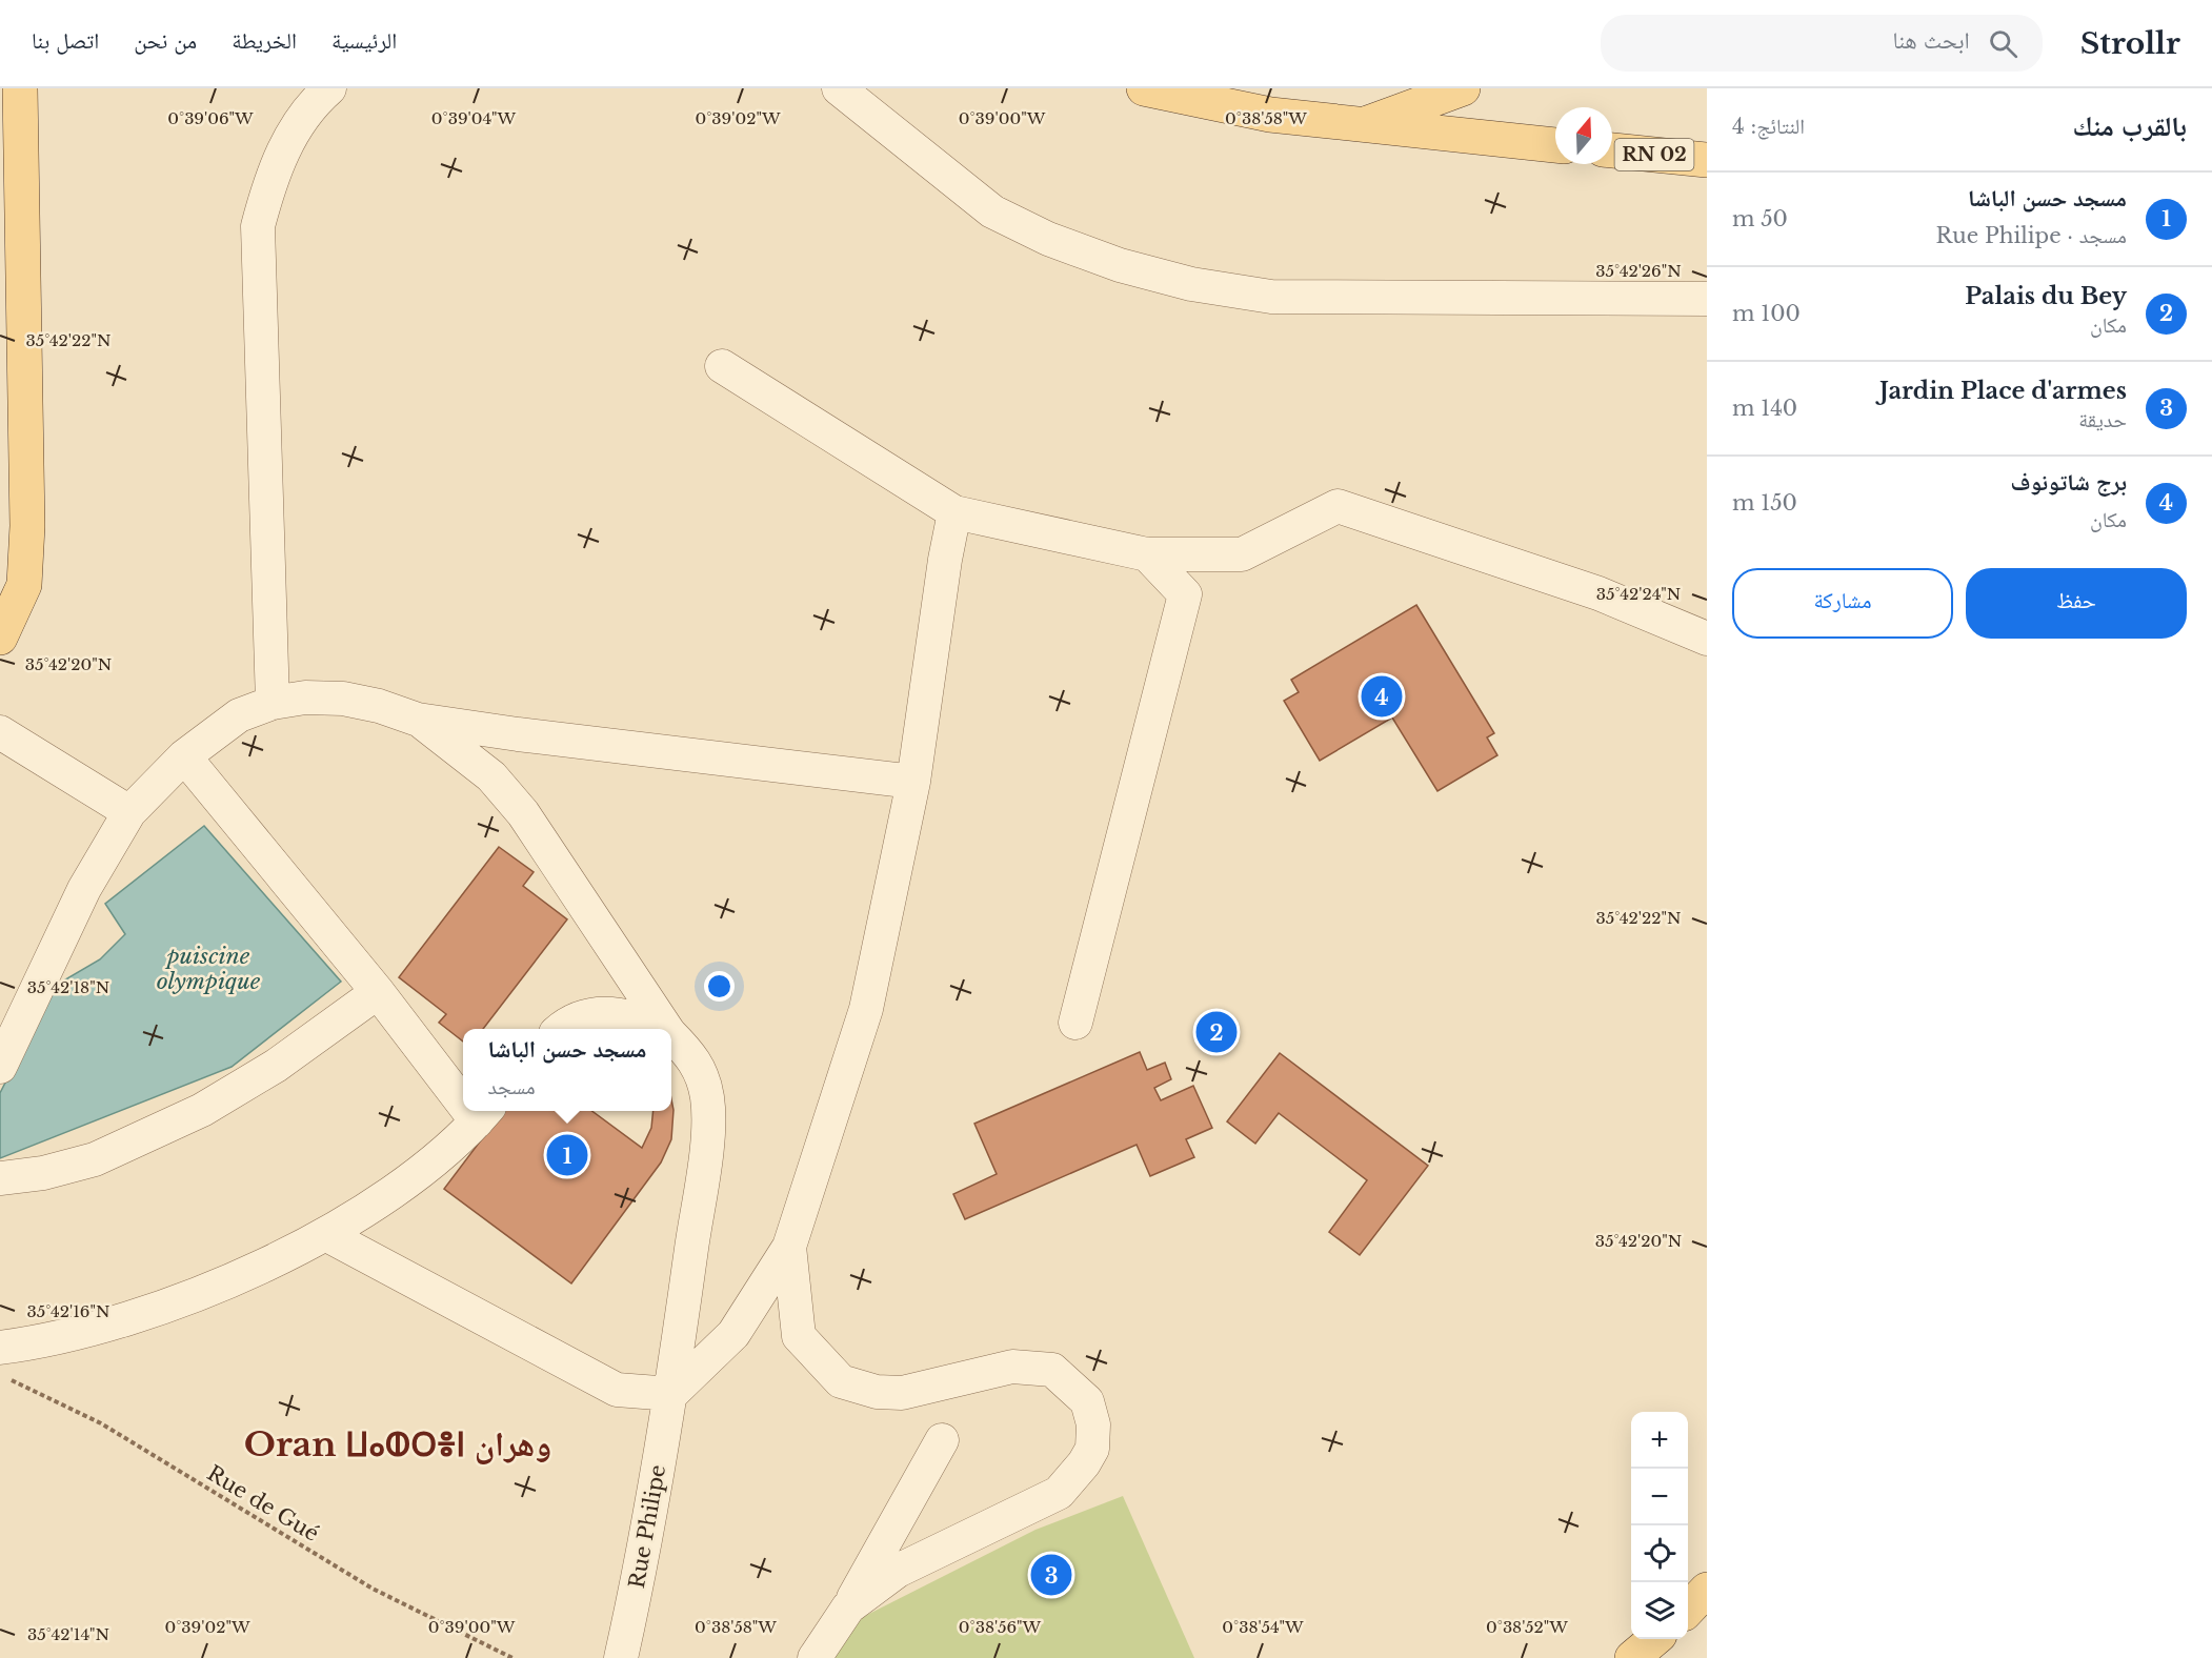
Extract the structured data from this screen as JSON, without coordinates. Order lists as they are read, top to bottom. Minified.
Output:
{"streets":{"main road":["RN 02"],"street":["Rue Philipe"],"path":["Rue de Gué"]},"districts":["Oran ⵡⴰⵀⵔⴻⵏ وهران"],"water":["puiscine olympique"],"north":"top","page":{"header":"Strollr","search":"ابحث هنا","nav":["الرئيسية","الخريطة","من نحن","اتصل بنا"],"heading":["بالقرب منك","النتائج: 4"],"list":[{"mark":"1","name":"مسجد حسن الباشا","note":"مسجد · Rue Philipe","value":"50 m"},{"mark":"2","name":"Palais du Bey","note":"مكان","value":"100 m"},{"mark":"3","name":"Jardin Place d'armes","note":"حديقة","value":"140 m"},{"mark":"4","name":"برج شاتونوف","note":"مكان","value":"150 m"}],"buttons":["حفظ","مشاركة"],"pins":["4","2","1","3"],"popup":["مسجد حسن الباشا","مسجد"],"map_buttons":["+","−"]},"coordinates":["0°39'06\"W","0°39'04\"W","0°39'02\"W","0°39'00\"W","0°38'58\"W","35°42'26\"N","35°42'22\"N","35°42'24\"N","35°42'20\"N","35°42'18\"N","35°42'16\"N","0°38'56\"W","0°38'54\"W","0°38'52\"W","35°42'14\"N"]}
